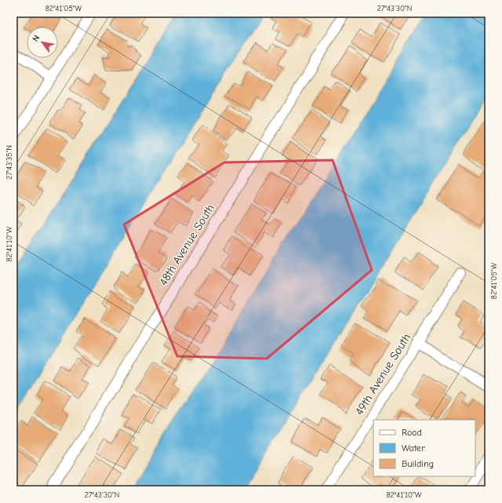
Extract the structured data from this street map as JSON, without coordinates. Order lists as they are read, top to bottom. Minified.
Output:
{"streets":{"street":["48th Avenue South","49th Avenue South"]},"legend":["Road","Water","Building"],"north":"top left","coordinates":["82°41'05\"W","27°43'30\"N","27°43'35\"N","82°41'10\"W"]}
